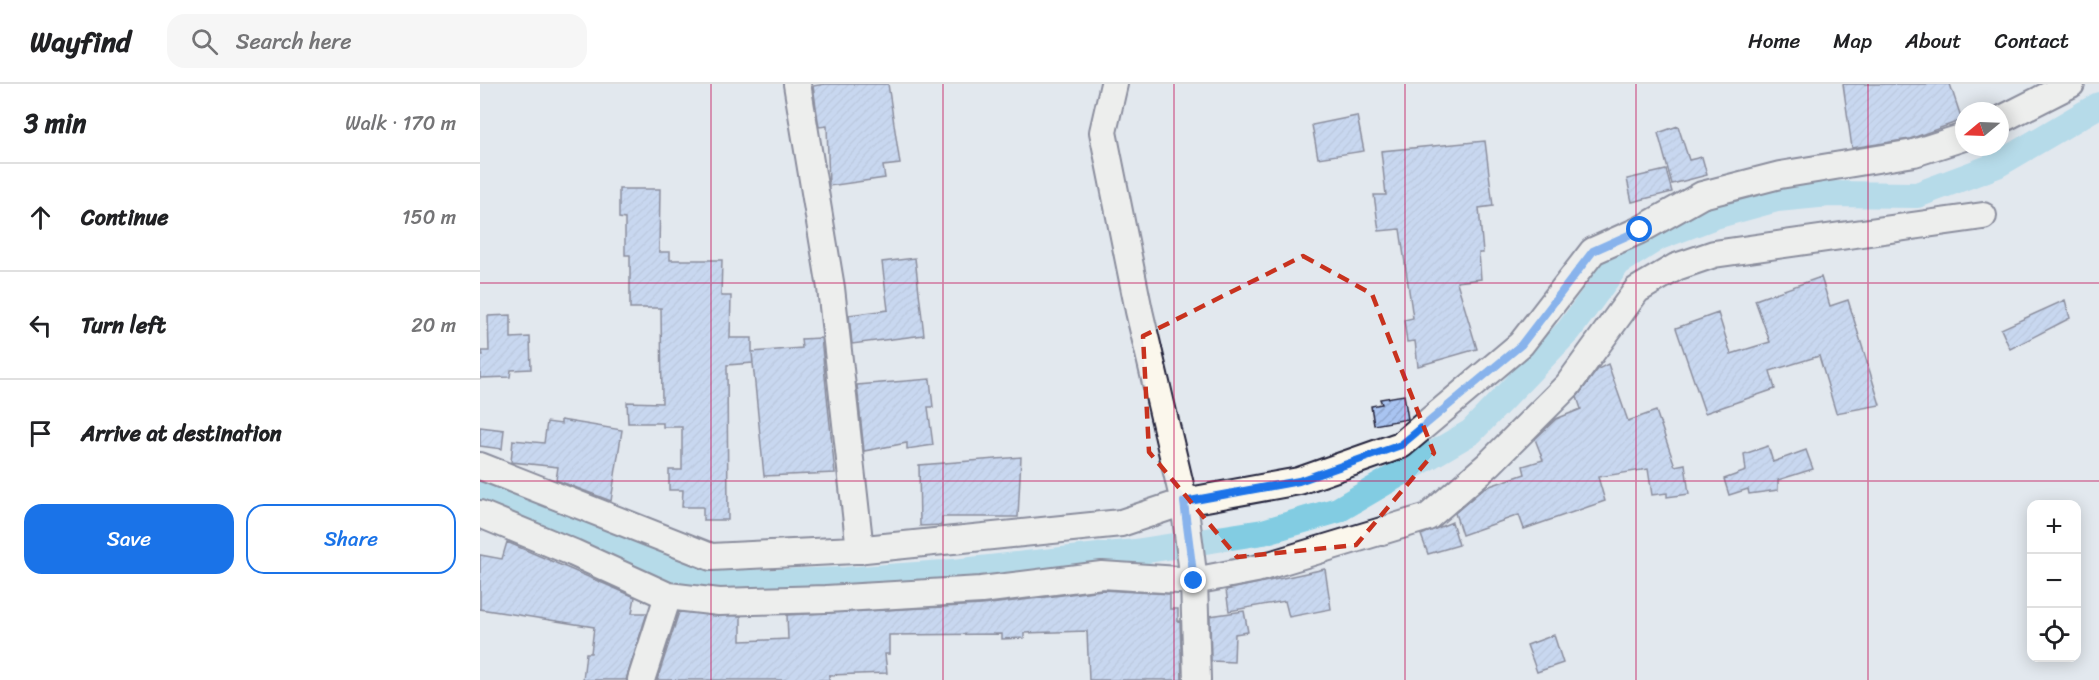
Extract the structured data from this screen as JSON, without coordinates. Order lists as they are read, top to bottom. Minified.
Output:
{"north":"left","page":{"header":"Wayfind","search":"Search here","nav":["Home","Map","About","Contact"],"heading":["3 min","Walk · 170 m"],"list":[["Continue","150 m"],["Turn left","20 m"],"Arrive at destination"],"buttons":["Save","Share"],"map_buttons":["+","−"]}}
